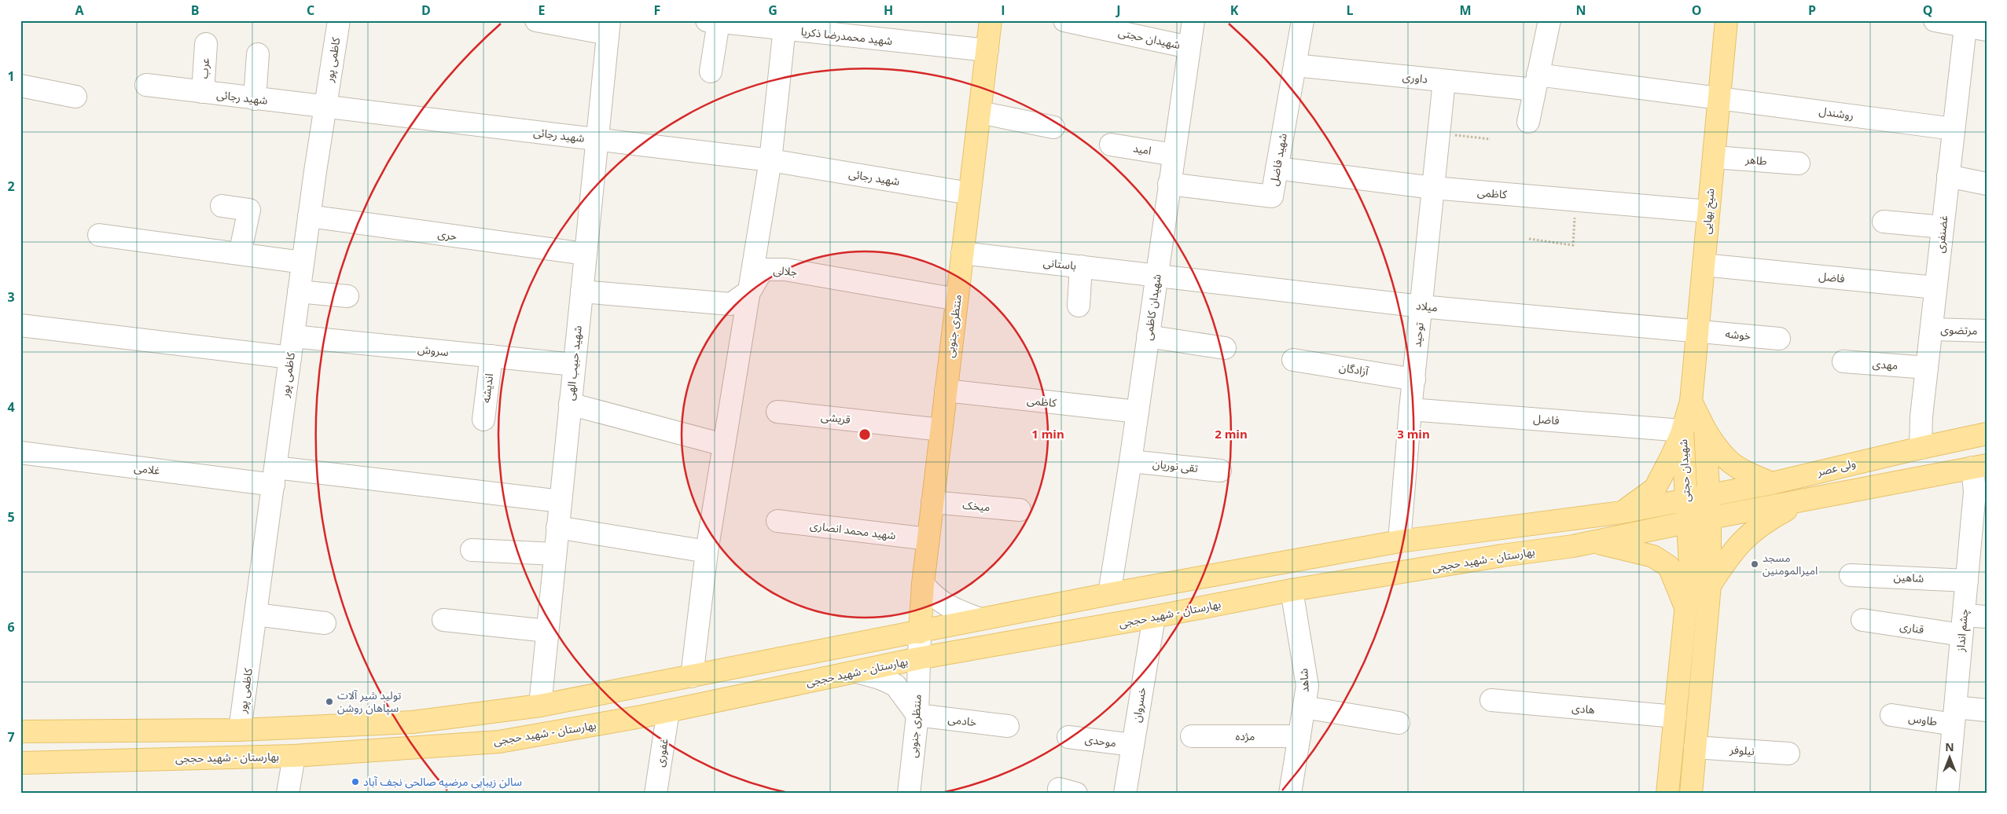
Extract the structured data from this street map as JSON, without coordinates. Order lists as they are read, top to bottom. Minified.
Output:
{"streets":{"main road":["شهیدان حجتی","شیخ بهایی","منتظری جنوبی","ولی عصر","بهارستان - شهید حججی"],"street":["شهید محمدرضا ذکریا","کاظمی پور","عرب","داوری","شهید رجائی","روشندل","امید","شهید فاضل","طاهر","کاظمی","غضنفری","حری","باستانی","جلالی","فاضل","میلاد","شهیدان کاظمی","مرتضوی","توحید","خوشه","سروش","شهید حبیب الهی","مهدی","آزادگان","اندیشه","قریشی","تقی نوریان","غلامی","میخک","شهید محمد انصاری","شاهین","قناری","چشم انداز","شاهد","خسروان","هادی","طاوس","خادمی","مژده","موحدی","نیلوفر","غفوری"]},"crossings":[["شهید محمدرضا ذکریا","منتظری جنوبی"],["شهیدان حجتی","شیخ بهایی"],["شهیدان حجتی","فاضل"],["شهیدان حجتی","شهیدان کاظمی"],["شهیدان حجتی","ولی عصر"],["شهیدان حجتی","بهارستان - شهید حججی"],["شهیدان حجتی","هادی"],["شهیدان حجتی","نیلوفر"],["کاظمی پور","شهید رجائی"],["کاظمی پور","حری"],["کاظمی پور","سروش"],["کاظمی پور","غلامی"],["عرب","شهید رجائی"],["داوری","روشندل"],["داوری","شهید فاضل"],["داوری","شیخ بهایی"],["داوری","توحید"],["شهید رجائی","منتظری جنوبی"],["شهید رجائی","شهید حبیب الهی"],["روشندل","شیخ بهایی"],["روشندل","غضنفری"],["امید","شهیدان کاظمی"],["شهید فاضل","کاظمی"],["شهید فاضل","شهیدان کاظمی"],["طاهر","شیخ بهایی"],["کاظمی","شیخ بهایی"],["کاظمی","شهیدان کاظمی"],["کاظمی","منتظری جنوبی"],["کاظمی","توحید"],["شیخ بهایی","فاضل"],["شیخ بهایی","میلاد"],["شیخ بهایی","خوشه"],["غضنفری","فاضل"],["غضنفری","مرتضوی"],["غضنفری","مهدی"],["غضنفری","ولی عصر"],["حری","شهید حبیب الهی"],["باستانی","میلاد"],["باستانی","شهیدان کاظمی"],["باستانی","منتظری جنوبی"],["جلالی","منتظری جنوبی"],["جلالی","شهید حبیب الهی"],["فاضل","توحید"],["میلاد","شهیدان کاظمی"],["میلاد","توحید"],["میلاد","خوشه"],["شهیدان کاظمی","تقی نوریان"],["منتظری جنوبی","قریشی"],["منتظری جنوبی","میخک"],["منتظری جنوبی","شهید محمد انصاری"],["منتظری جنوبی","بهارستان - شهید حججی"],["منتظری جنوبی","خادمی"],["توحید","آزادگان"],["سروش","شهید حبیب الهی"],["سروش","اندیشه"],["شهید حبیب الهی","غلامی"],["بهارستان - شهید حججی","شاهد"],["بهارستان - شهید حججی","خسروان"],["بهارستان - شهید حججی","غفوری"],["شاهین","چشم انداز"],["قناری","چشم انداز"],["چشم انداز","طاوس"],["شاهد","مژده"],["خسروان","موحدی"]],"places":["مسجد امیرالمومنین","تولید شیر آلات سپاهان روشن","سالن زیبایی مرضیه صالحی نجف آباد"],"north":"top","grid":{"columns":["A","B","C","D","E","F","G","H","I","J","K","L","M","N","O","P","Q"],"rows":["1","2","3","4","5","6","7"]},"rings":["1 min","2 min","3 min"]}
